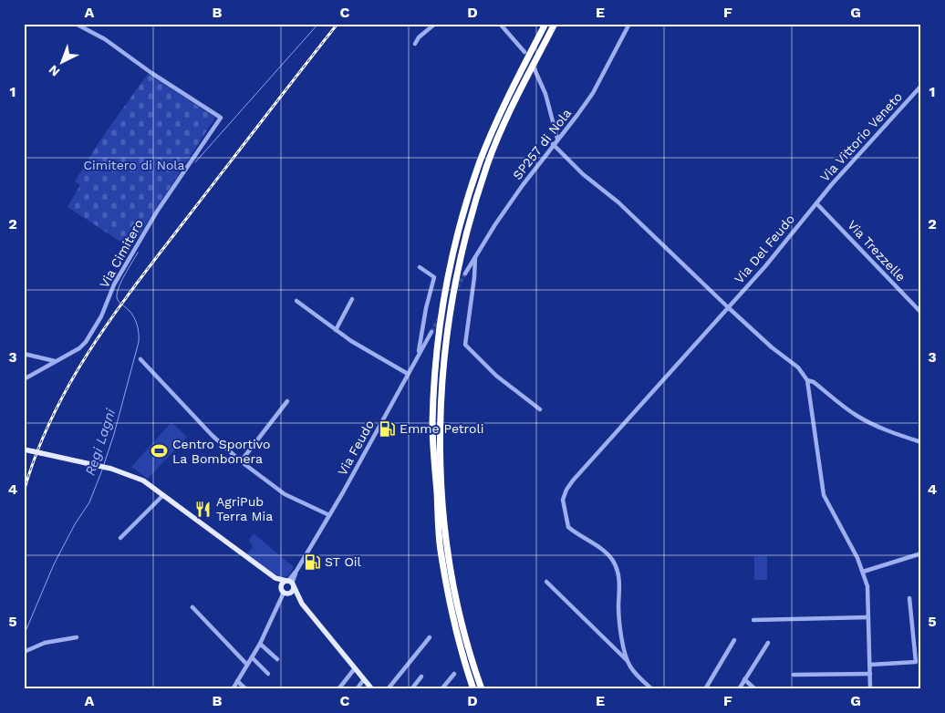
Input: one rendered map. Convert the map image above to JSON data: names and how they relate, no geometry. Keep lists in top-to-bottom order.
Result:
{
  "streets": {
    "street": [
      "Via Vittorio Veneto",
      "SP257 di Nola",
      "Via Del Feudo",
      "Via Trezzelle",
      "Via Cimitero",
      "Via Feudo"
    ]
  },
  "crossings": [
    ["Via Vittorio Veneto", "Via Del Feudo"],
    ["Via Vittorio Veneto", "Via Trezzelle"],
    ["Via Del Feudo", "Via Trezzelle"]
  ],
  "water": ["Regi Lagni"],
  "parks": ["Cimitero di Nola"],
  "places": {
    "fuel station": ["Emme Petroli", "ST Oil"],
    "sports": ["Centro Sportivo La Bombonera"],
    "restaurant": ["AgriPub Terra Mia"]
  },
  "north": "bottom left",
  "grid": {
    "columns": [
      "A",
      "B",
      "C",
      "D",
      "E",
      "F",
      "G"
    ],
    "rows": [
      "1",
      "2",
      "3",
      "4",
      "5"
    ]
  }
}
